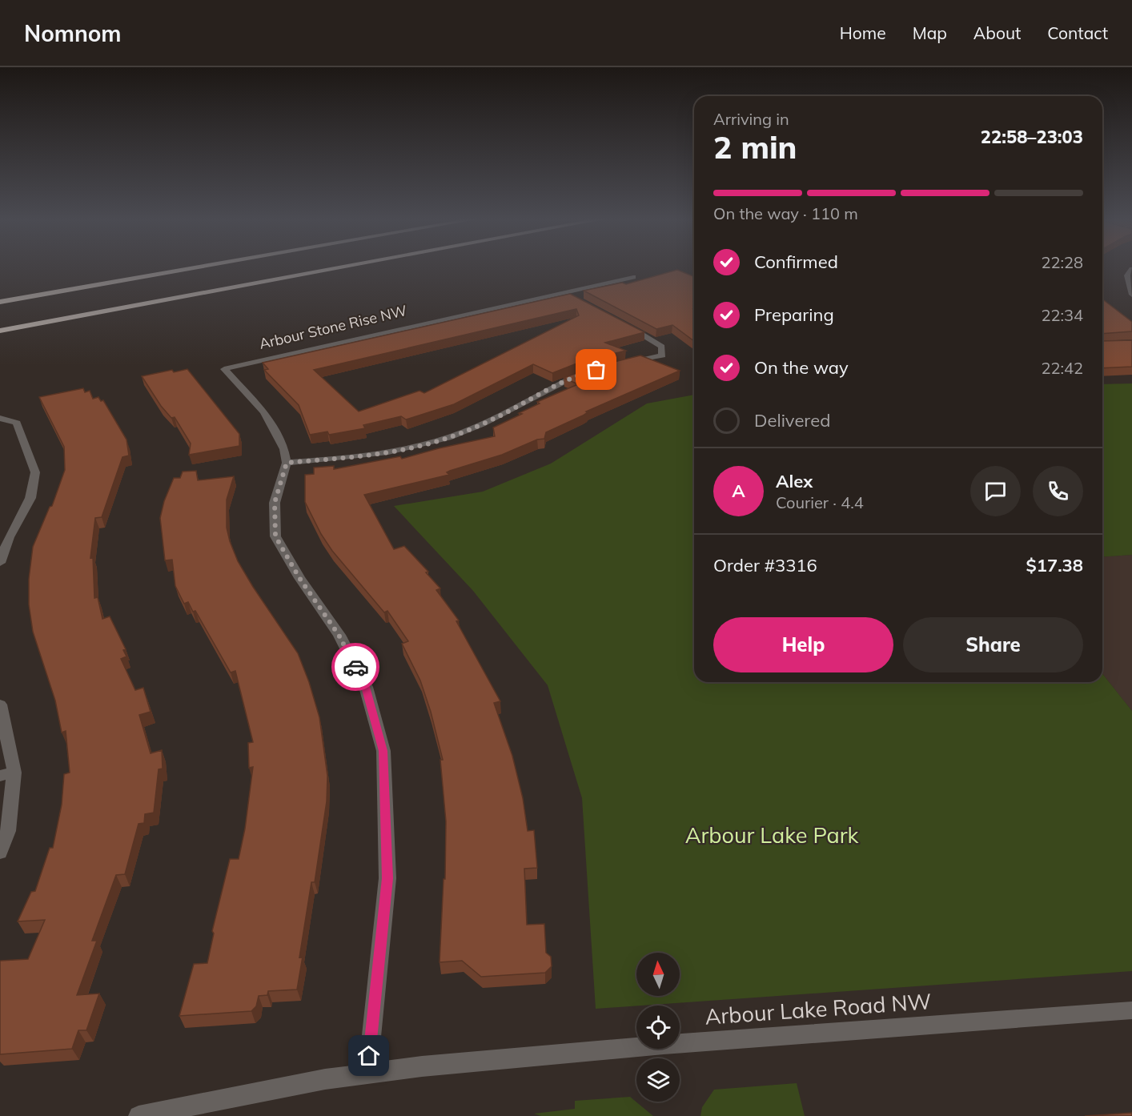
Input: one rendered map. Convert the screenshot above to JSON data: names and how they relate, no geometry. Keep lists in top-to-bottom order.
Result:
{
  "streets": {
    "street": ["Arbour Stone Rise NW", "Arbour Lake Road NW"]
  },
  "parks": ["Arbour Lake Park"],
  "north": "top",
  "page": {
    "header": "Nomnom",
    "nav": [
      "Home",
      "Map",
      "About",
      "Contact"
    ],
    "heading": ["2 min", "Arriving in", "22:58–23:03"],
    "panel": [
      "Alex",
      "Courier · 4.4",
      "Order #3316",
      "$17.38"
    ],
    "bar": "On the way · 110 m",
    "list": [
      ["Confirmed", "22:28"],
      ["Preparing", "22:34"],
      ["On the way", "22:42"],
      "Delivered"
    ],
    "round": "A",
    "buttons": ["Help", "Share"]
  }
}
